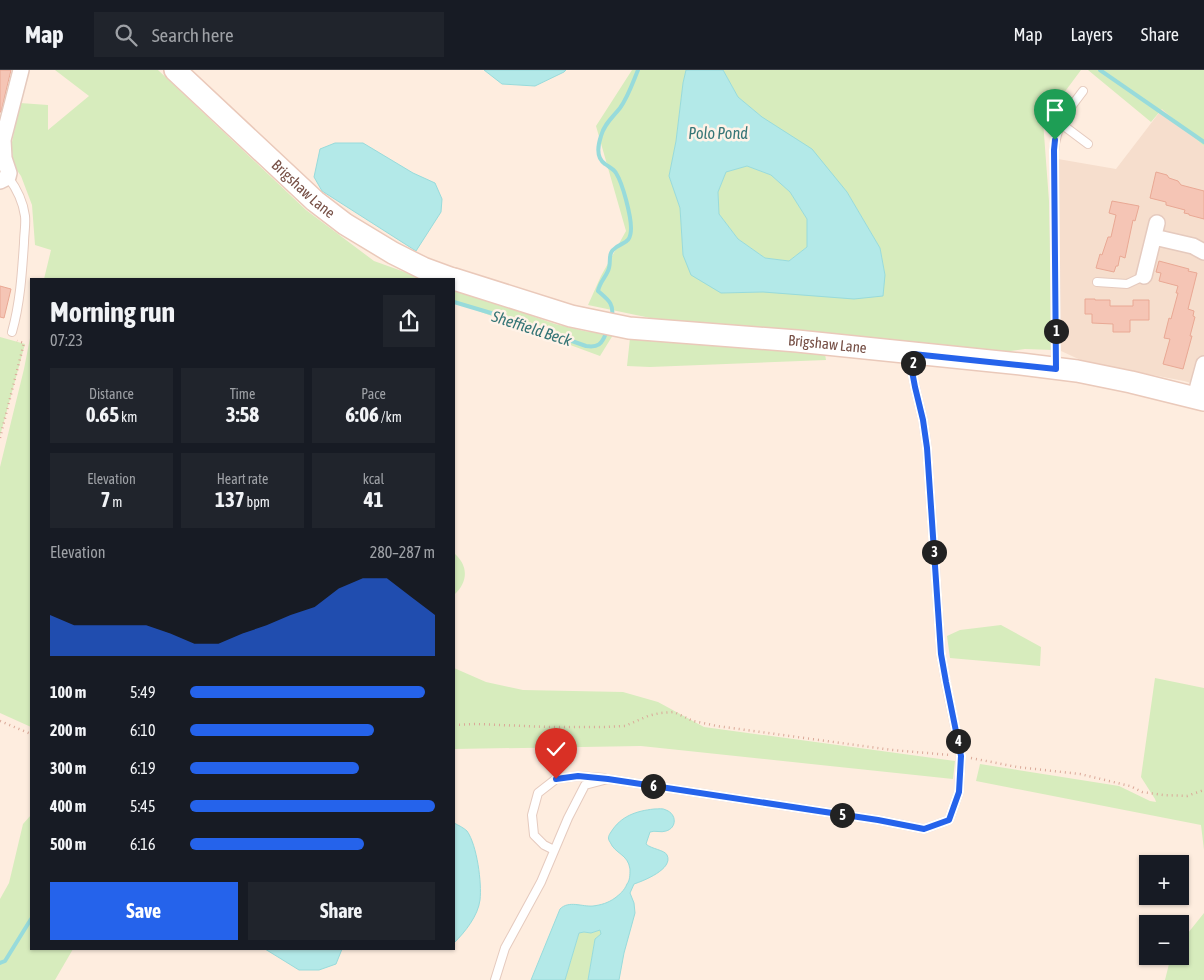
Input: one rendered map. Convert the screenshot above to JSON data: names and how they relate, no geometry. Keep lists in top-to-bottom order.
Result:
{
  "streets": {
    "street": ["Brigshaw Lane"]
  },
  "water": ["Polo Pond", "Sheffield Beck"],
  "page": {
    "header": "Map",
    "search": "Search here",
    "nav": ["Map", "Layers", "Share"],
    "heading": ["Morning run", "07:23"],
    "pins": [
      "1",
      "2",
      "3",
      "4",
      "6",
      "5"
    ],
    "stats": [
      ["Distance", "0.65 km"],
      ["Time", "3:58"],
      ["Pace", "6:06 /km"],
      ["Elevation", "7 m"],
      ["Heart rate", "137 bpm"],
      ["kcal", "41"]
    ],
    "chart": ["Elevation", "280–287 m"],
    "list": [
      {
        "name": "100 m",
        "note": "5:49"
      },
      {
        "name": "200 m",
        "note": "6:10"
      },
      {
        "name": "300 m",
        "note": "6:19"
      },
      {
        "name": "400 m",
        "note": "5:45"
      },
      {
        "name": "500 m",
        "note": "6:16"
      }
    ],
    "map_buttons": ["+", "−"],
    "buttons": ["Save", "Share"]
  }
}
